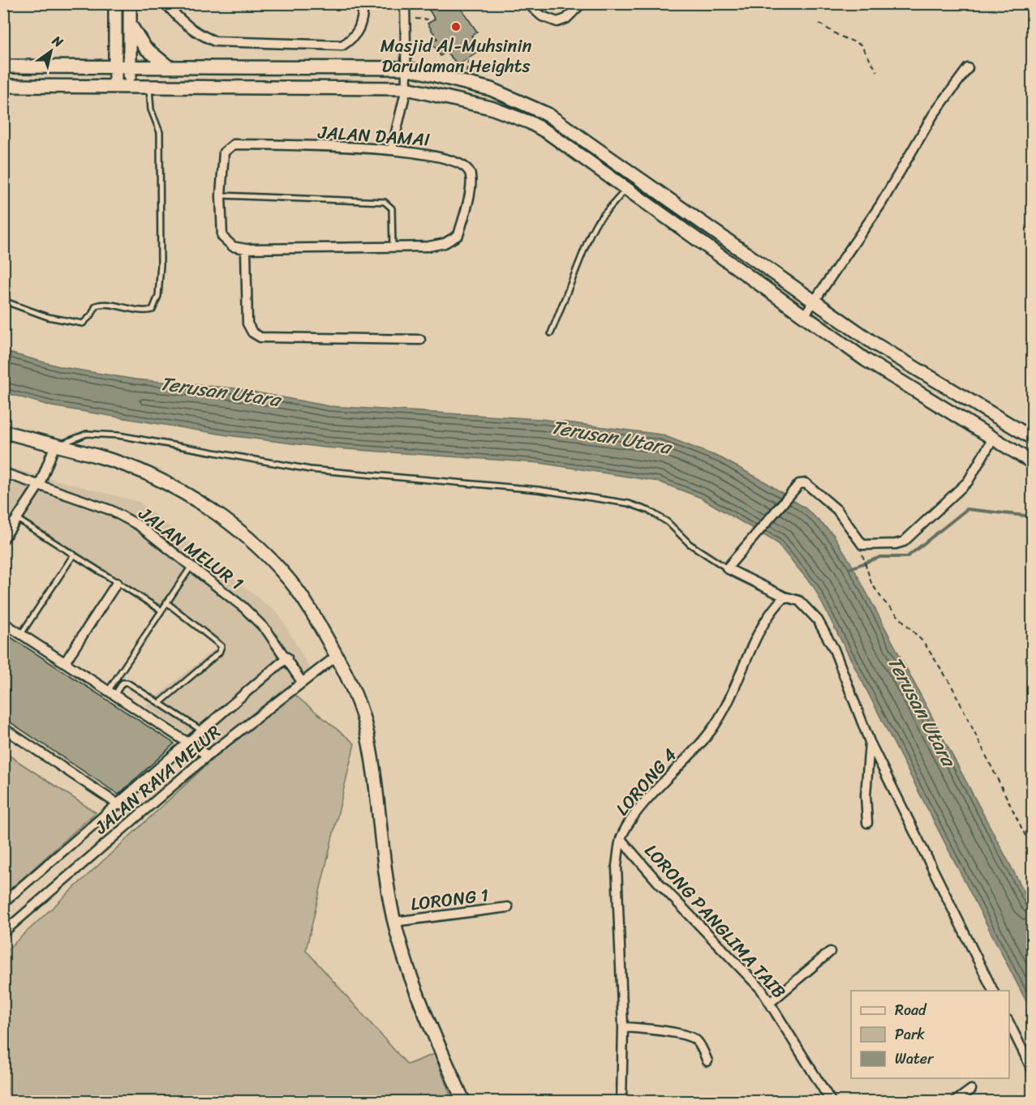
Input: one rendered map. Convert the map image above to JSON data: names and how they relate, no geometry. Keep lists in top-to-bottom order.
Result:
{
  "streets": {
    "street": [
      "JALAN DAMAI",
      "JALAN MELUR 1",
      "JALAN RAYA MELUR",
      "LORONG 4",
      "LORONG 1",
      "LORONG PANGLIMA TAIB"
    ]
  },
  "crossings": [
    ["JALAN MELUR 1", "JALAN RAYA MELUR"],
    ["LORONG 4", "LORONG PANGLIMA TAIB"]
  ],
  "water": ["Terusan Utara"],
  "places": ["Masjid Al-Muhsinin Darulaman Heights"],
  "legend": ["Road", "Park", "Water"],
  "north": "top right"
}
